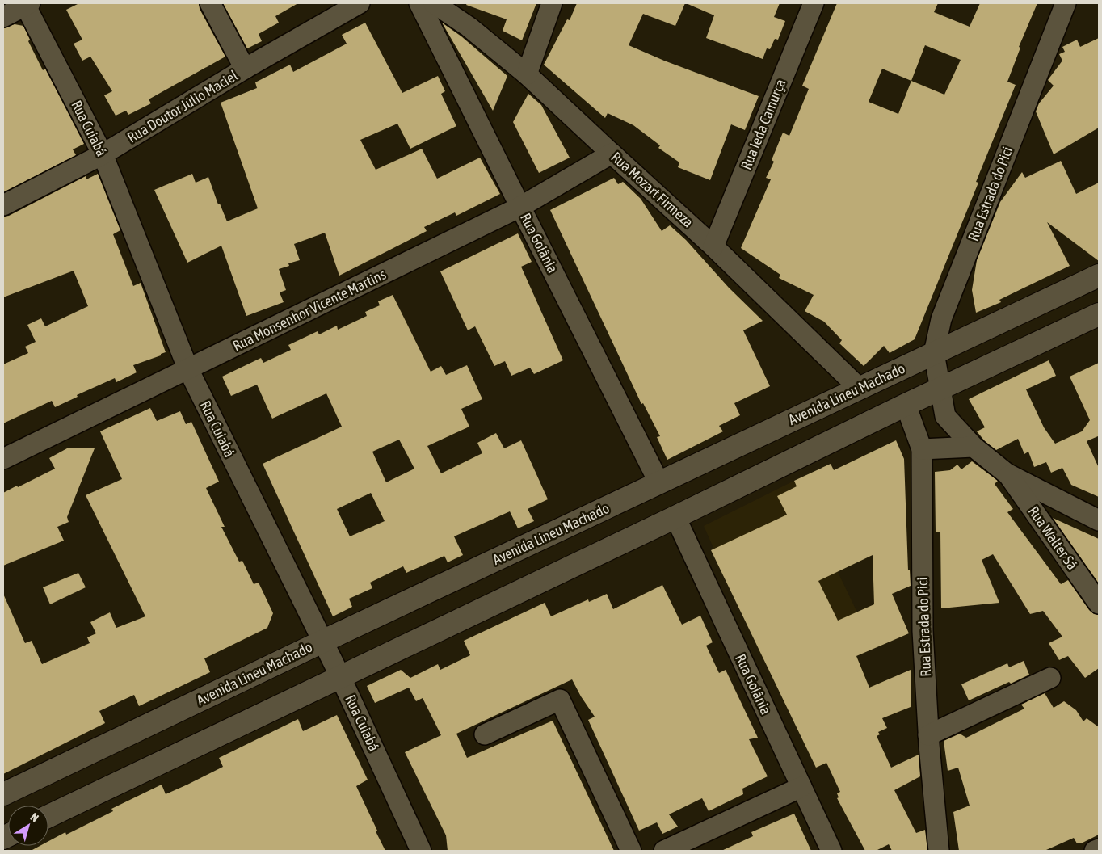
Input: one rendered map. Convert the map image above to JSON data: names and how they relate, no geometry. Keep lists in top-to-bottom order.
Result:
{
  "streets": {
    "street": [
      "Rua Doutor Júlio Maciel",
      "Rua Ieda Camurça",
      "Rua Cuiabá",
      "Rua Mozart Firmeza",
      "Rua Estrada do Pici",
      "Rua Goiânia",
      "Rua Monsenhor Vicente Martins",
      "Avenida Lineu Machado",
      "Rua Walter Sá"
    ]
  },
  "crossings": [
    ["Rua Doutor Júlio Maciel", "Rua Cuiabá"],
    ["Rua Ieda Camurça", "Rua Mozart Firmeza"],
    ["Rua Cuiabá", "Rua Monsenhor Vicente Martins"],
    ["Rua Cuiabá", "Avenida Lineu Machado"],
    ["Rua Mozart Firmeza", "Rua Monsenhor Vicente Martins"],
    ["Rua Mozart Firmeza", "Avenida Lineu Machado"],
    ["Rua Estrada do Pici", "Avenida Lineu Machado"],
    ["Rua Goiânia", "Rua Monsenhor Vicente Martins"],
    ["Rua Goiânia", "Avenida Lineu Machado"]
  ],
  "north": "top right"
}
